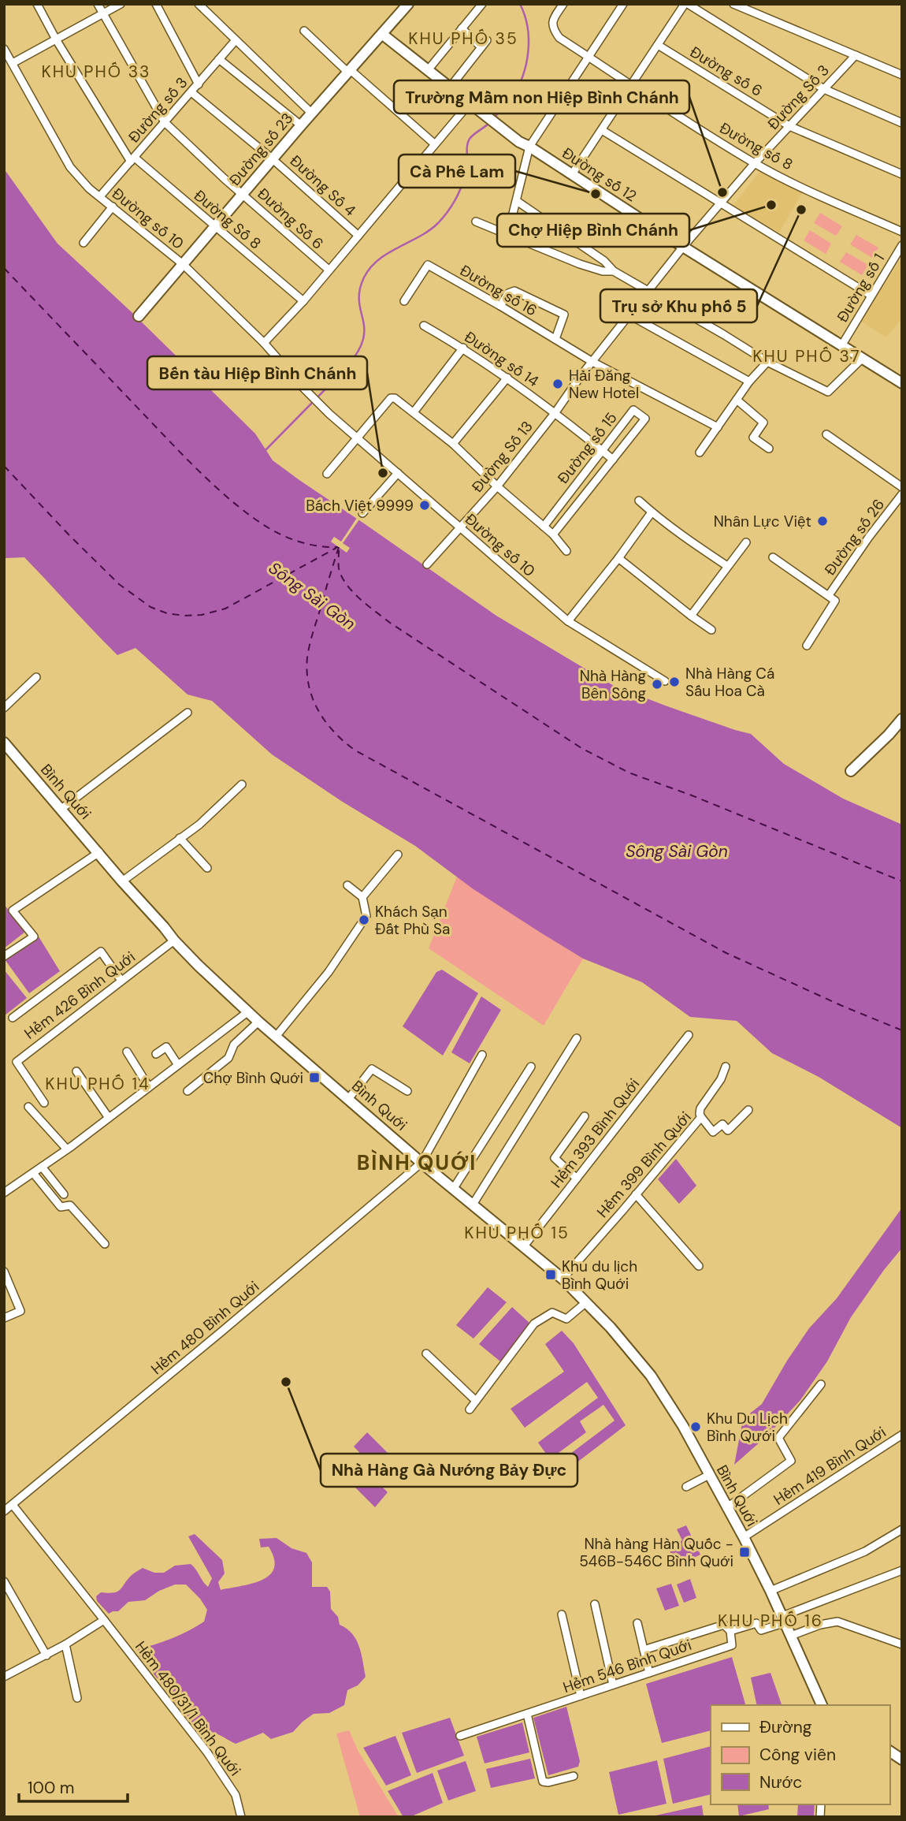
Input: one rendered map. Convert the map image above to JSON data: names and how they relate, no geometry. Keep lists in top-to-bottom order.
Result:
{
  "streets": {
    "main road": ["Đường số 23", "Đường số 12", "Bình Quới"],
    "street": [
      "Đường số 6",
      "Đường Số 3",
      "Đường số 3",
      "Đường số 8",
      "Đường Số 4",
      "Đường số 10",
      "Đường Số 6",
      "Đường Số 8",
      "Đường số 1",
      "Đường số 16",
      "Đường số 14",
      "Đường số 15",
      "Đường Số 13",
      "Đường số 26",
      "Hẻm 426 Bình Quới",
      "Hẻm 393 Bình Quới",
      "Hẻm 399 Bình Quới",
      "Hẻm 480 Bình Quới",
      "Hẻm 419 Bình Quới",
      "Hẻm 546 Bình Quới",
      "Hẻm 480/31/1 Bình Quới"
    ]
  },
  "crossings": [
    ["Đường số 6", "Đường Số 3"],
    ["Đường Số 3", "Đường số 8"],
    ["Đường Số 3", "Đường số 12"],
    ["Đường Số 3", "Đường số 16"],
    ["Đường Số 3", "Đường Số 13"],
    ["Đường số 3", "Đường Số 4"],
    ["Đường số 3", "Đường số 10"],
    ["Đường số 3", "Đường Số 6"],
    ["Đường số 3", "Đường Số 8"],
    ["Đường số 23", "Đường Số 4"],
    ["Đường số 23", "Đường số 10"],
    ["Đường số 23", "Đường Số 6"],
    ["Đường số 23", "Đường Số 8"],
    ["Đường số 12", "Đường số 1"],
    ["Đường số 10", "Đường Số 13"],
    ["Đường số 16", "Đường Số 13"],
    ["Đường số 14", "Đường số 15"],
    ["Đường số 14", "Đường Số 13"],
    ["Bình Quới", "Hẻm 426 Bình Quới"],
    ["Bình Quới", "Hẻm 393 Bình Quới"],
    ["Bình Quới", "Hẻm 399 Bình Quới"],
    ["Bình Quới", "Hẻm 480 Bình Quới"],
    ["Bình Quới", "Hẻm 419 Bình Quới"],
    ["Hẻm 480 Bình Quới", "Hẻm 480/31/1 Bình Quới"]
  ],
  "districts": [
    "KHU PHỐ 35",
    "KHU PHỐ 33",
    "KHU PHỐ 37",
    "KHU PHỐ 14",
    "BÌNH QUỚI",
    "KHU PHỐ 15",
    "KHU PHỐ 16"
  ],
  "water": ["Sông Sài Gòn"],
  "places": {
    "other": [
      "Trường Mầm non Hiệp Bình Chánh",
      "Cà Phê Lam",
      "Chợ Hiệp Bình Chánh",
      "Trụ sở Khu phố 5",
      "Hải Đăng New Hotel",
      "Bến tàu Hiệp Bình Chánh",
      "Bách Việt 9999",
      "Nhân Lực Việt",
      "Nhà Hàng Cá Sấu Hoa Cà",
      "Nhà Hàng Bên Sông",
      "Khách Sạn Đất Phù Sa",
      "Nhà Hàng Gà Nướng Bảy Đực",
      "Khu Du Lịch Bình Qưới"
    ],
    "transit": ["Chợ Bình Quới", "Khu du lịch Bình Quới", "Nhà hàng Hàn Quốc - 546B-546C Bình Quới"]
  },
  "legend": ["Đường", "Công viên", "Nước"],
  "scale_bar": "100 m"
}
